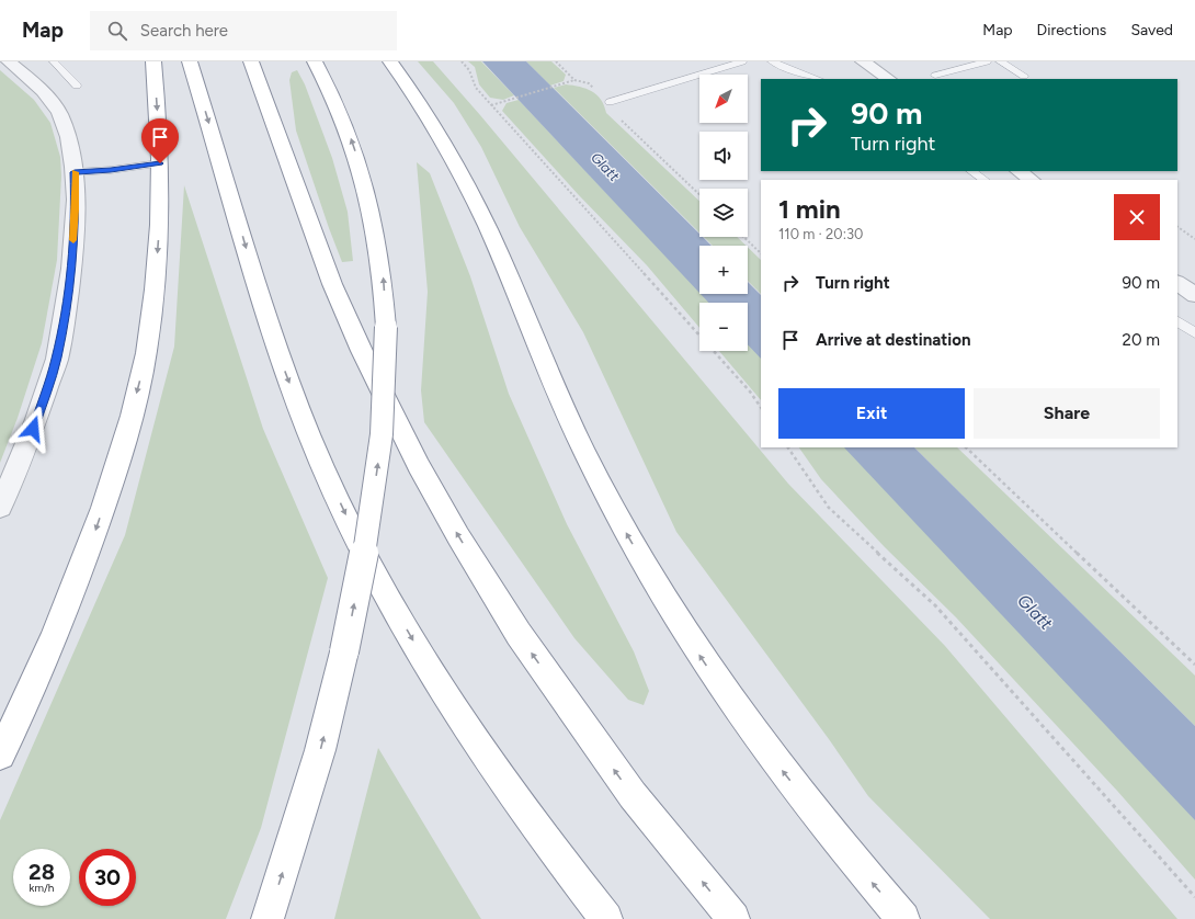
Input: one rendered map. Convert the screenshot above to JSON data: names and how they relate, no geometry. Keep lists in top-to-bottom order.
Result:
{
  "water": ["Glatt"],
  "north": "bottom left",
  "page": {
    "header": "Map",
    "search": "Search here",
    "nav": ["Map", "Directions", "Saved"],
    "map_buttons": ["+", "−"],
    "turn": ["90 m", "Turn right"],
    "heading": ["1 min", "110 m · 20:30"],
    "list": [
      {
        "name": "Turn right",
        "value": "90 m"
      },
      {
        "name": "Arrive at destination",
        "value": "20 m"
      }
    ],
    "buttons": ["Exit", "Share"],
    "speed": "28 km/h",
    "limit": "30"
  }
}
